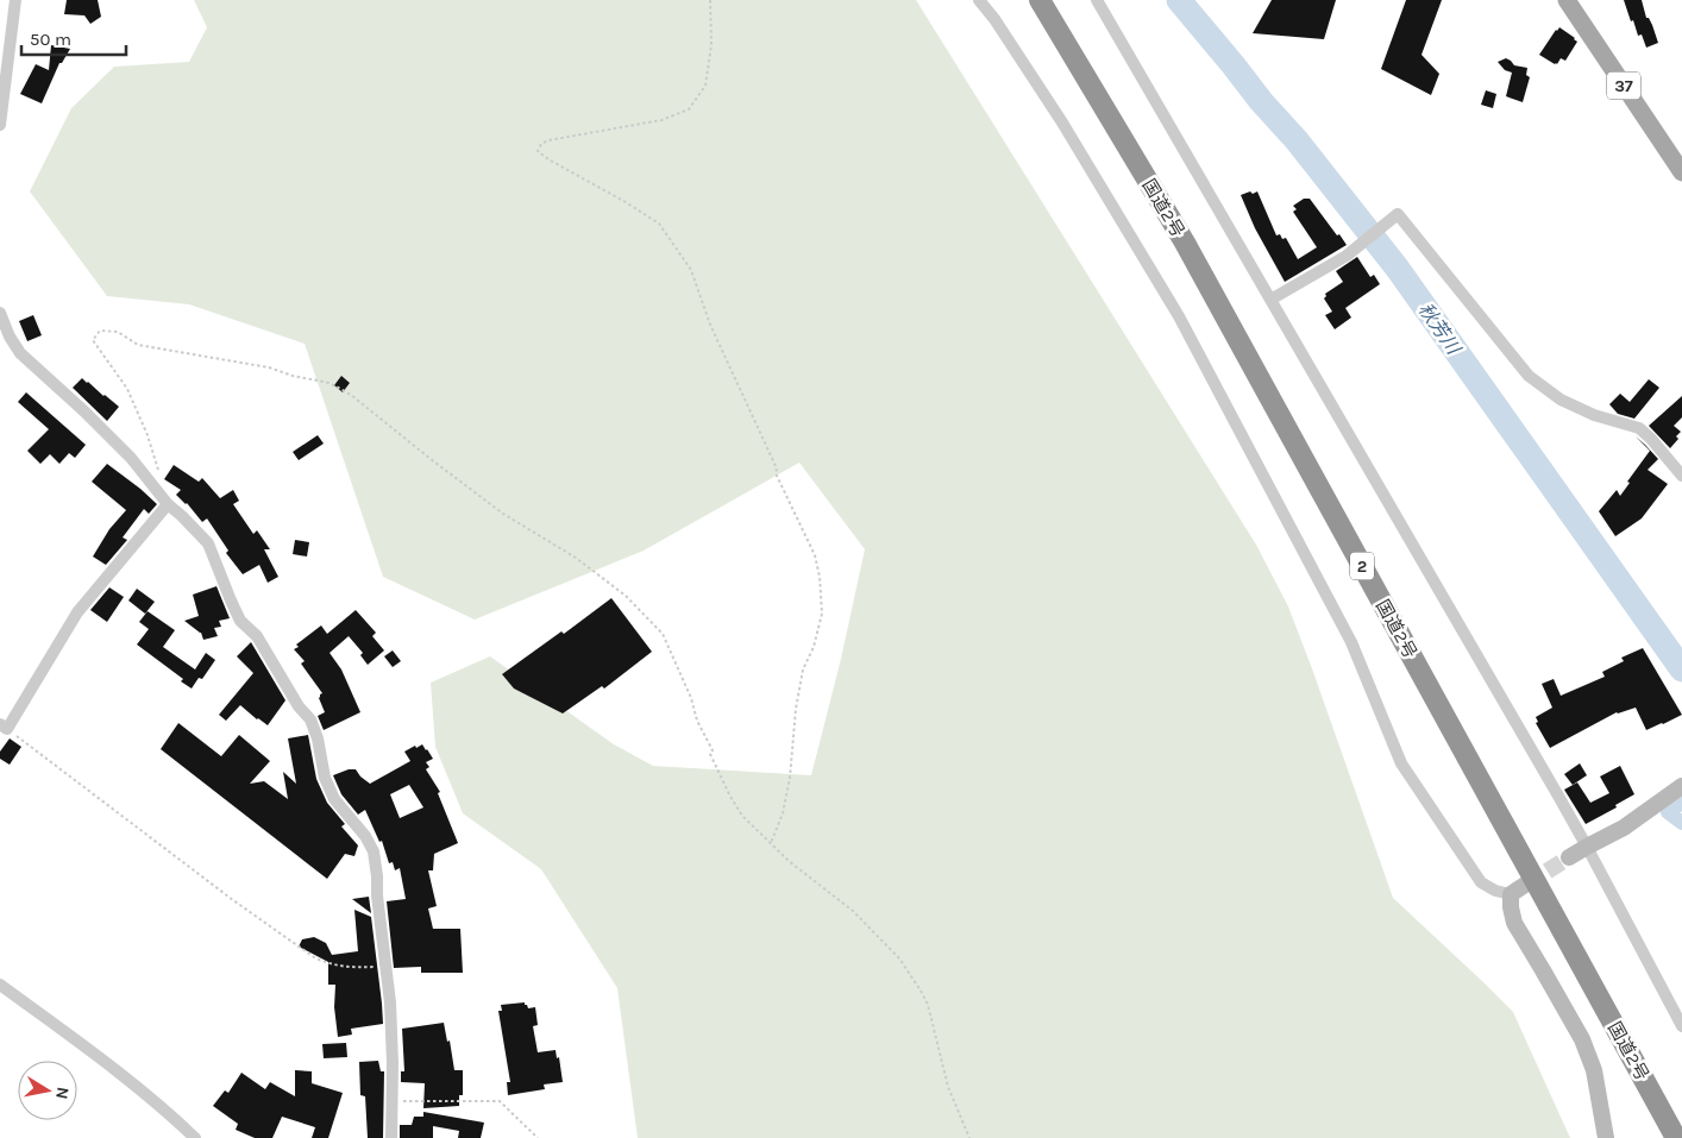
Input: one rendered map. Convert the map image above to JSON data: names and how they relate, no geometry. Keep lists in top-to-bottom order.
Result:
{
  "streets": {
    "highway": ["国道2号", "2"],
    "main road": ["37"]
  },
  "water": ["秋芳川"],
  "scale_bar": "50 m",
  "north": "right"
}
